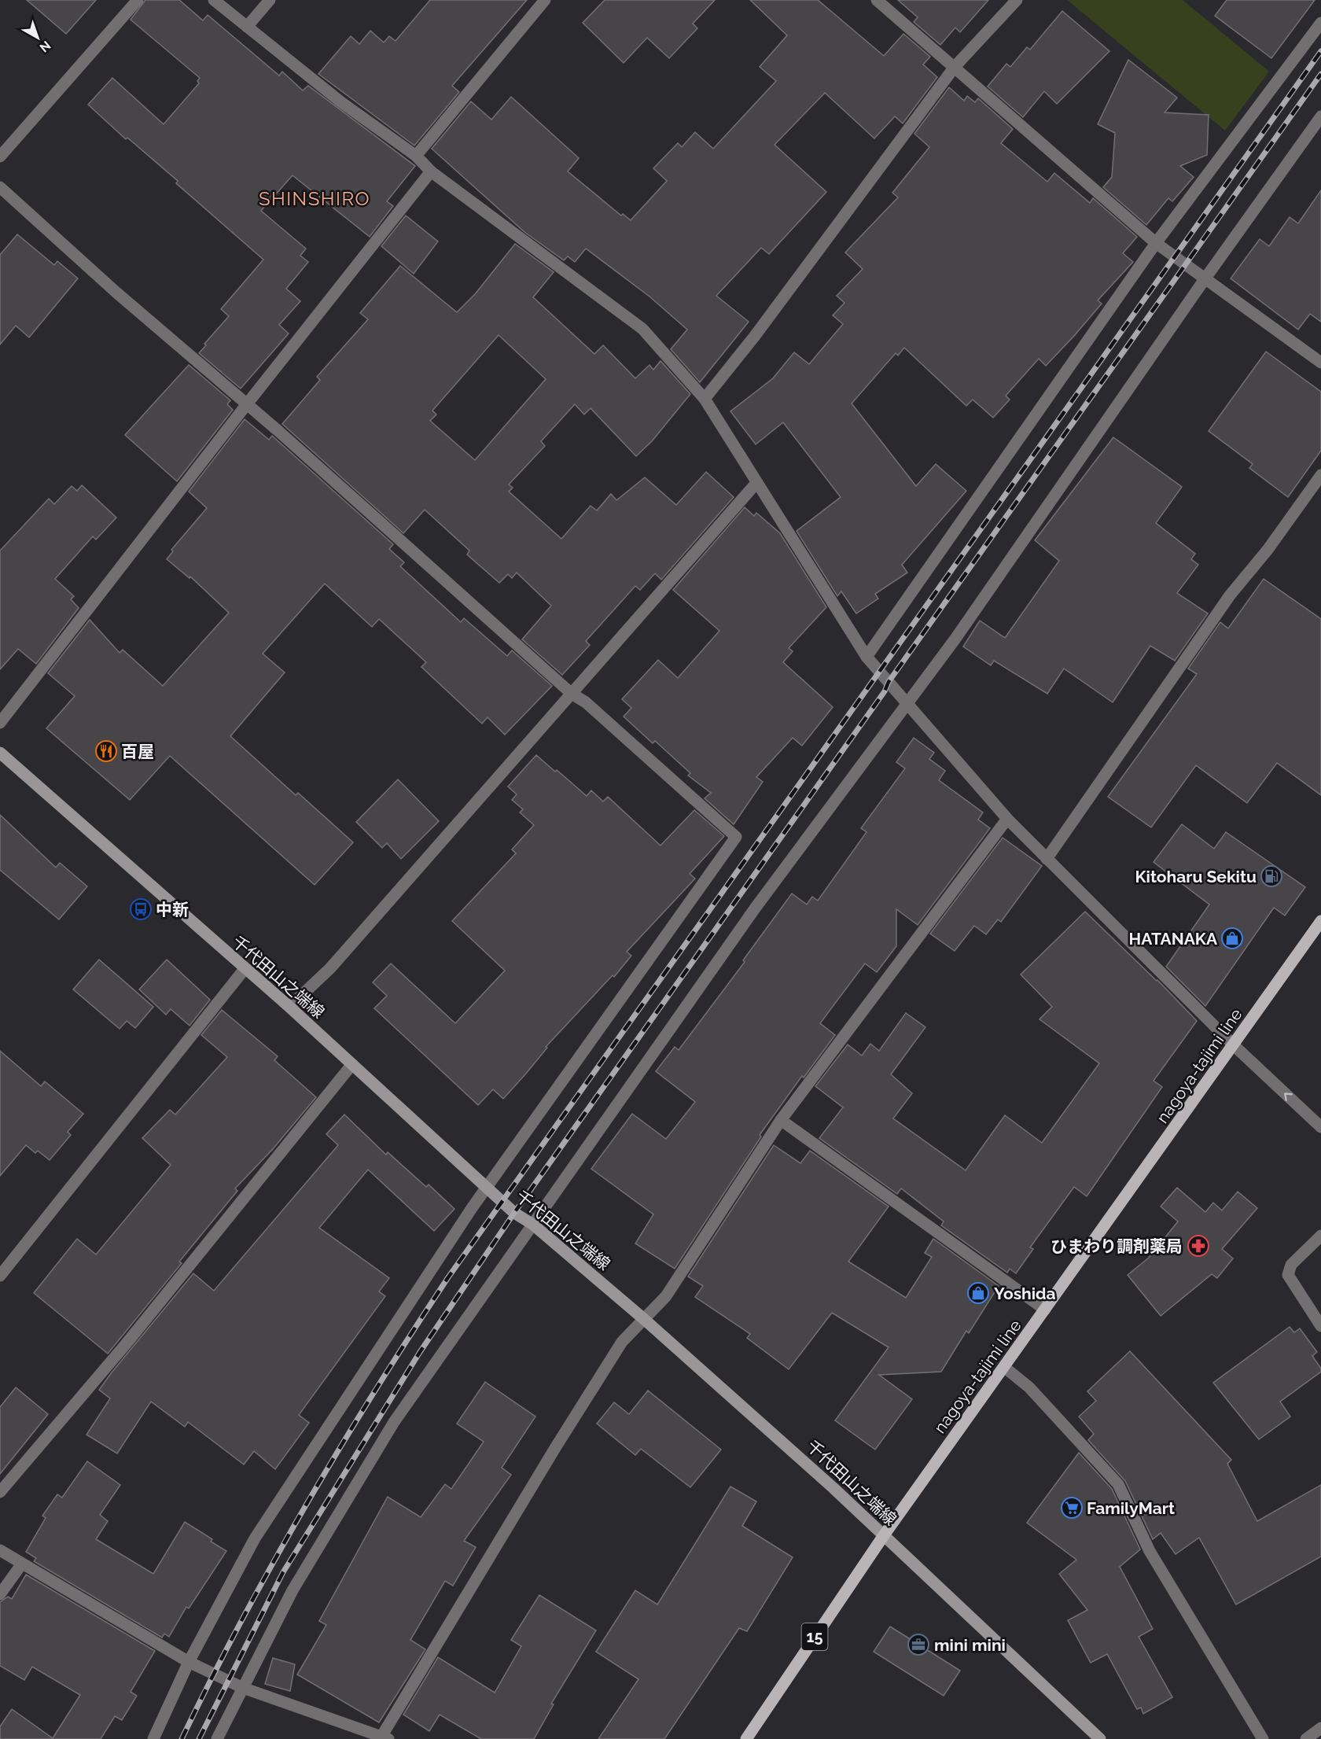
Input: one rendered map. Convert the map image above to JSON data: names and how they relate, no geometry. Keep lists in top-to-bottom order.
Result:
{
  "streets": {
    "main road": ["nagoya-tajimi line", "15"],
    "street": ["千代田山之端線"]
  },
  "crossings": [
    ["千代田山之端線", "nagoya-tajimi line"]
  ],
  "districts": ["SHINSHIRO"],
  "places": {
    "restaurant": ["百屋"],
    "fuel station": ["Kitoharu Sekitu"],
    "bus stop": ["中新"],
    "shop": ["HATANAKA", "Yoshida"],
    "pharmacy": ["ひまわり調剤薬局"],
    "supermarket": ["FamilyMart"],
    "office": ["mini mini"]
  },
  "north": "bottom right"
}
